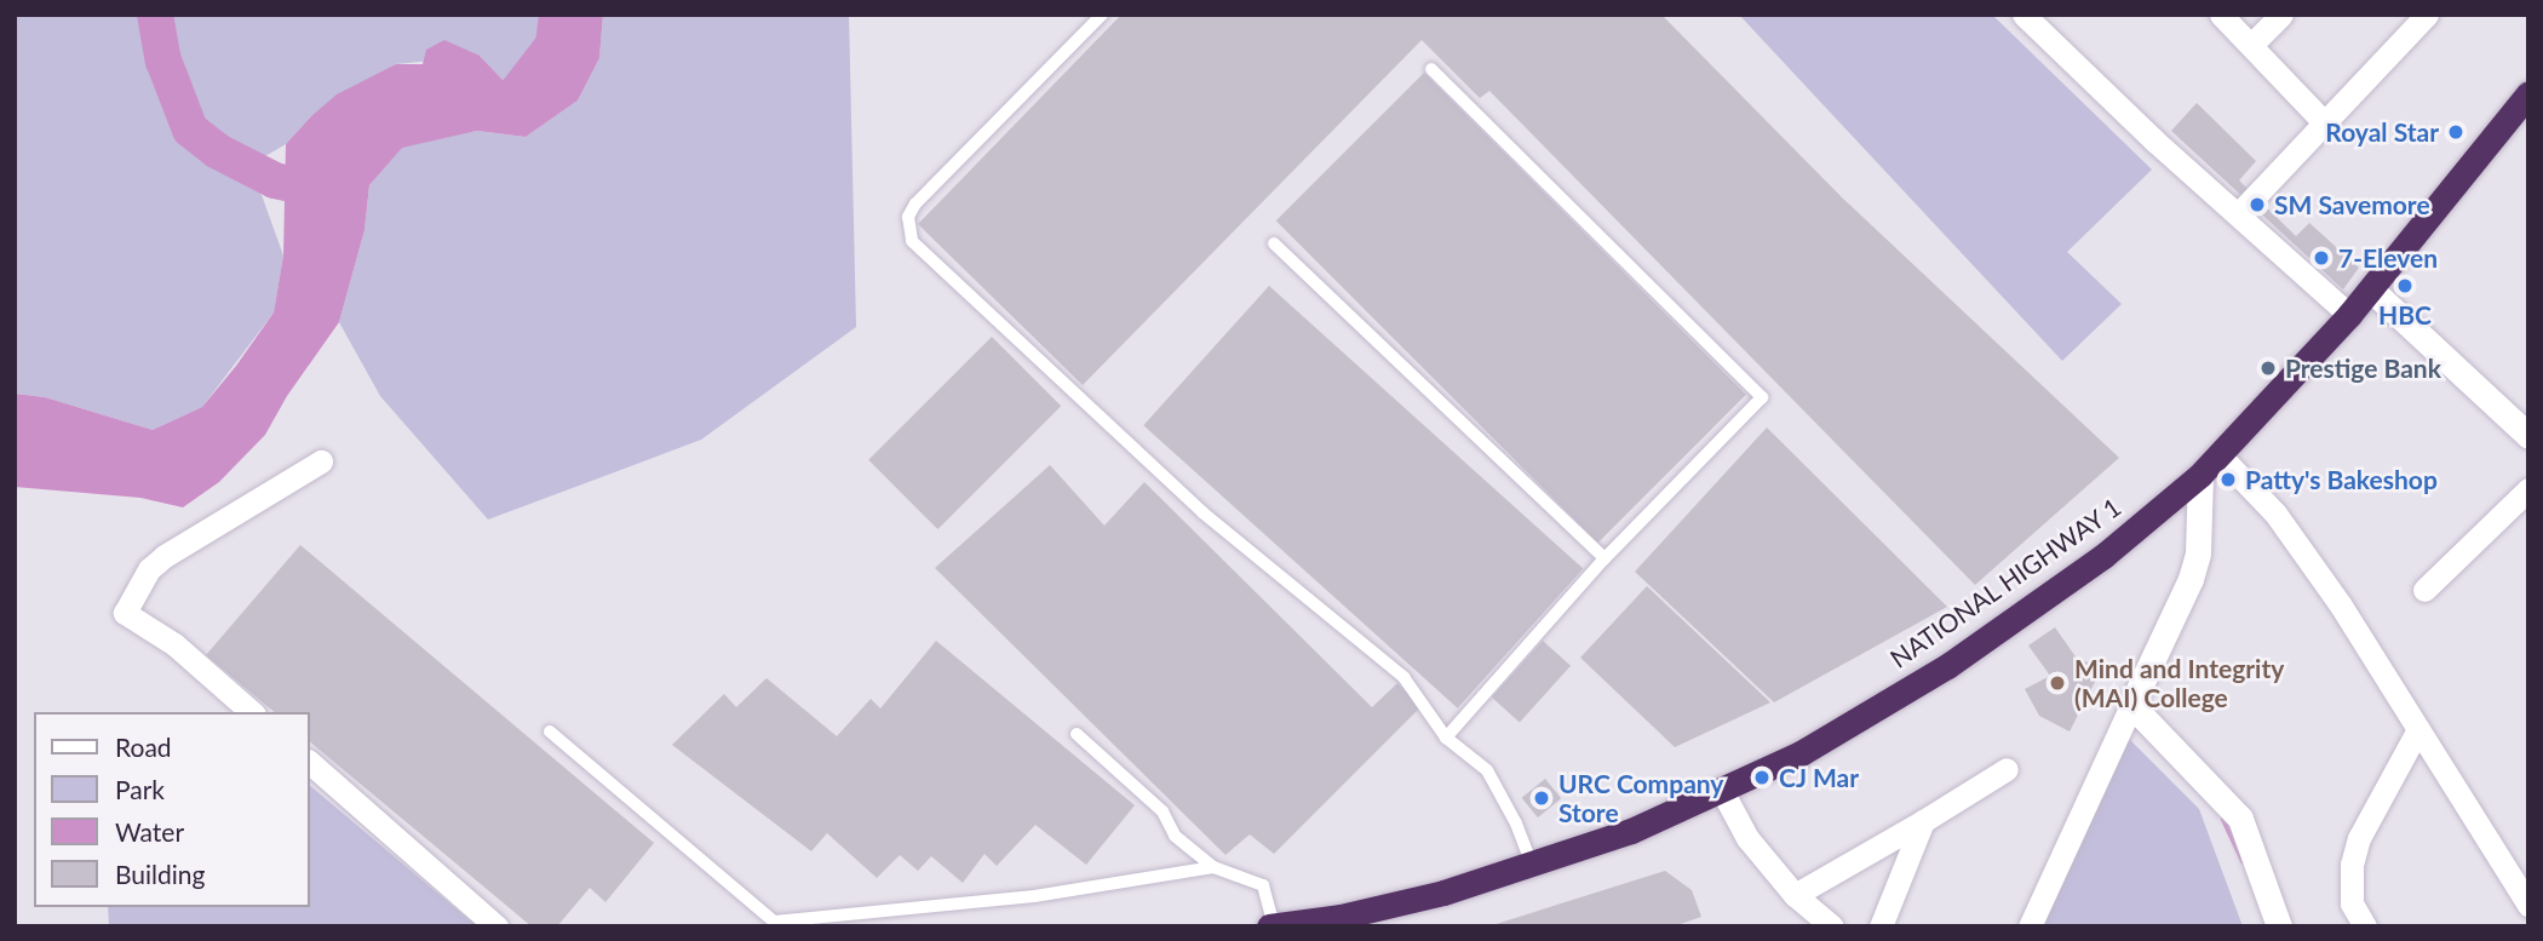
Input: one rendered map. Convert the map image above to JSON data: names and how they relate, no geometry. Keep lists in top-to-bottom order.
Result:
{
  "streets": {
    "highway": ["NATIONAL HIGHWAY 1"]
  },
  "places": [
    "Royal Star",
    "SM Savemore",
    "7-Eleven",
    "HBC",
    "Prestige Bank",
    "Patty's Bakeshop",
    "Mind and Integrity (MAI) College",
    "CJ Mar",
    "URC Company Store"
  ],
  "legend": [
    "Road",
    "Park",
    "Water",
    "Building"
  ]
}
